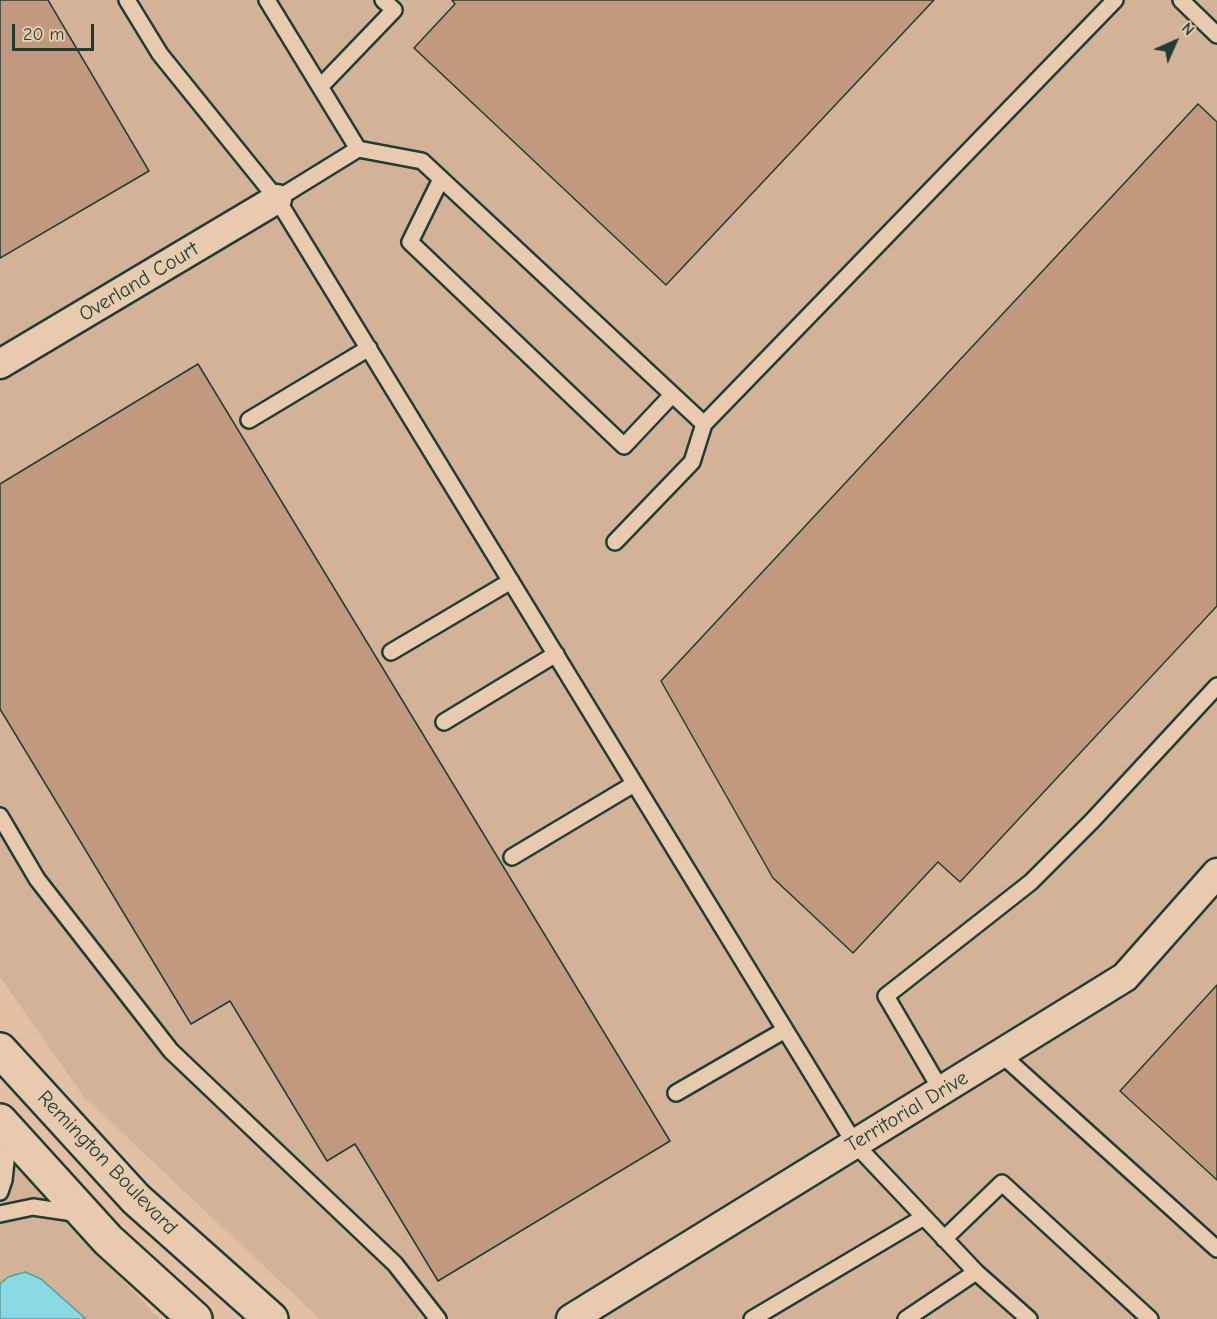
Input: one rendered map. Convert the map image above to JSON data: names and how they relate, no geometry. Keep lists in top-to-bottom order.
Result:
{
  "streets": {
    "street": ["Overland Court", "Territorial Drive", "Remington Boulevard"]
  },
  "scale_bar": "20 m",
  "north": "top right"
}
